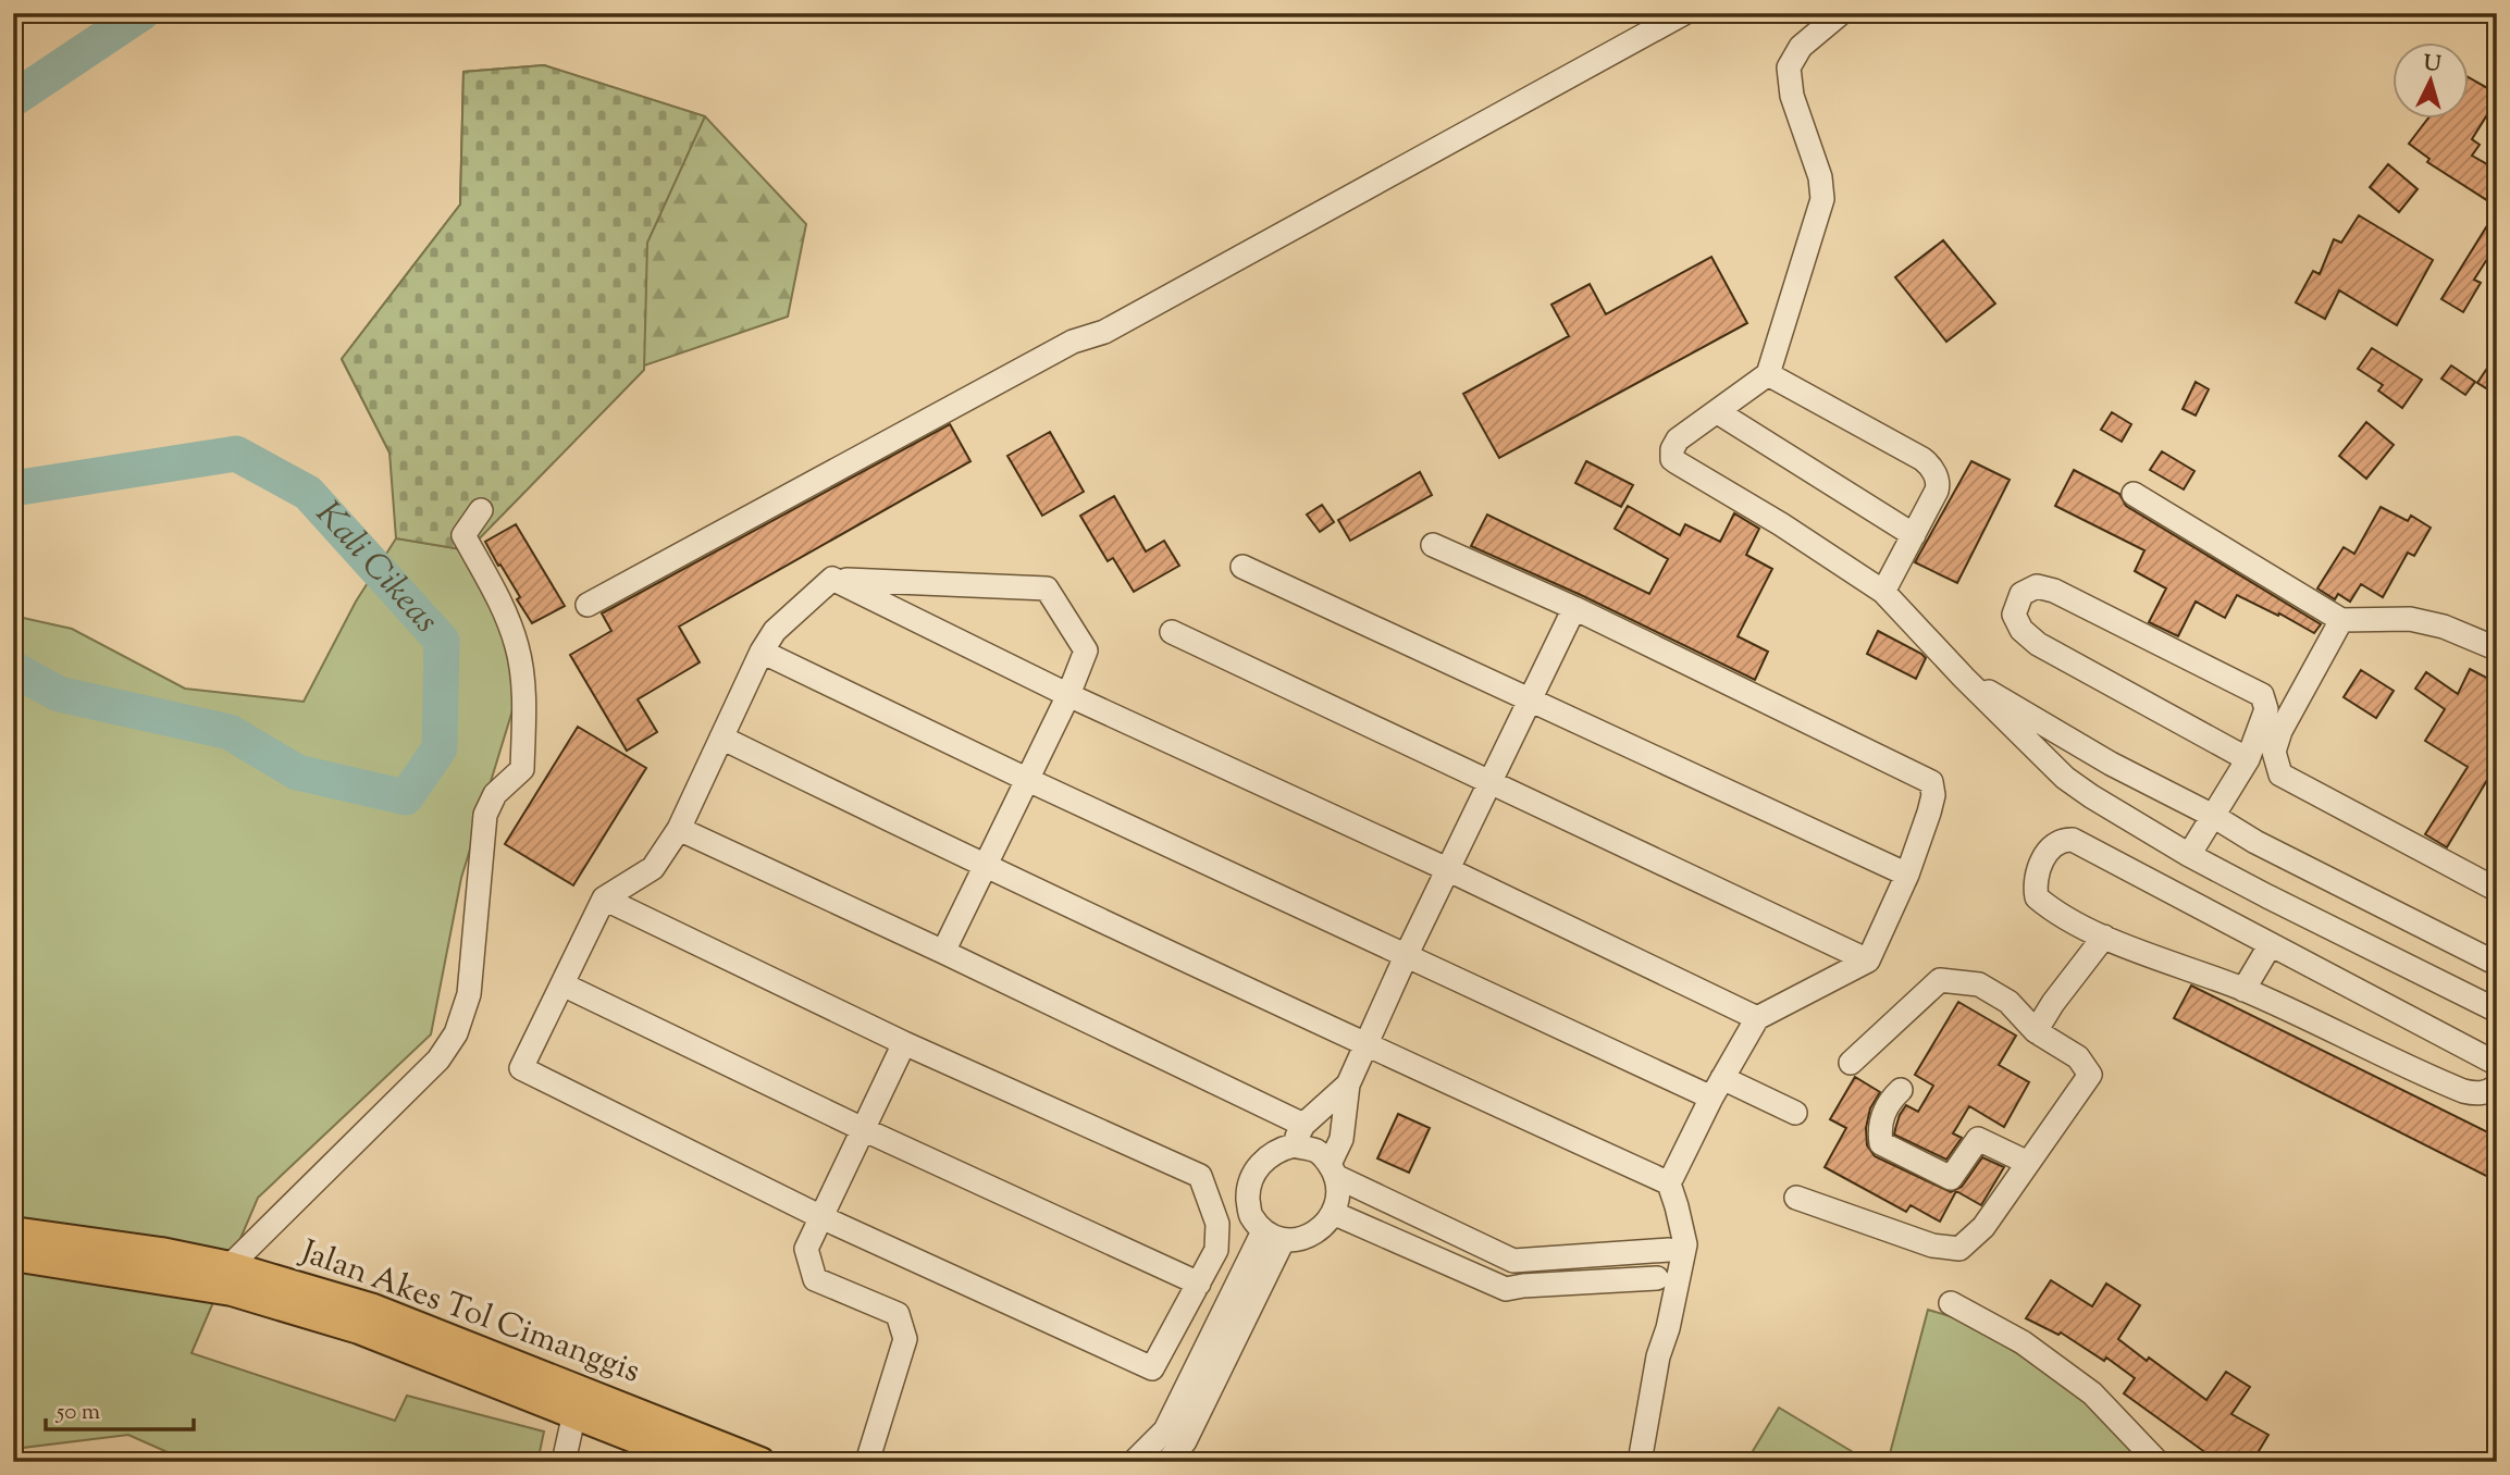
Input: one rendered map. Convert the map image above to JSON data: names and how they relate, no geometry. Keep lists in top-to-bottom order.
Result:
{
  "streets": {
    "main road": ["Jalan Akes Tol Cimanggis"]
  },
  "water": ["Kali Cikeas"],
  "scale_bar": "50 m",
  "north": "top"
}
